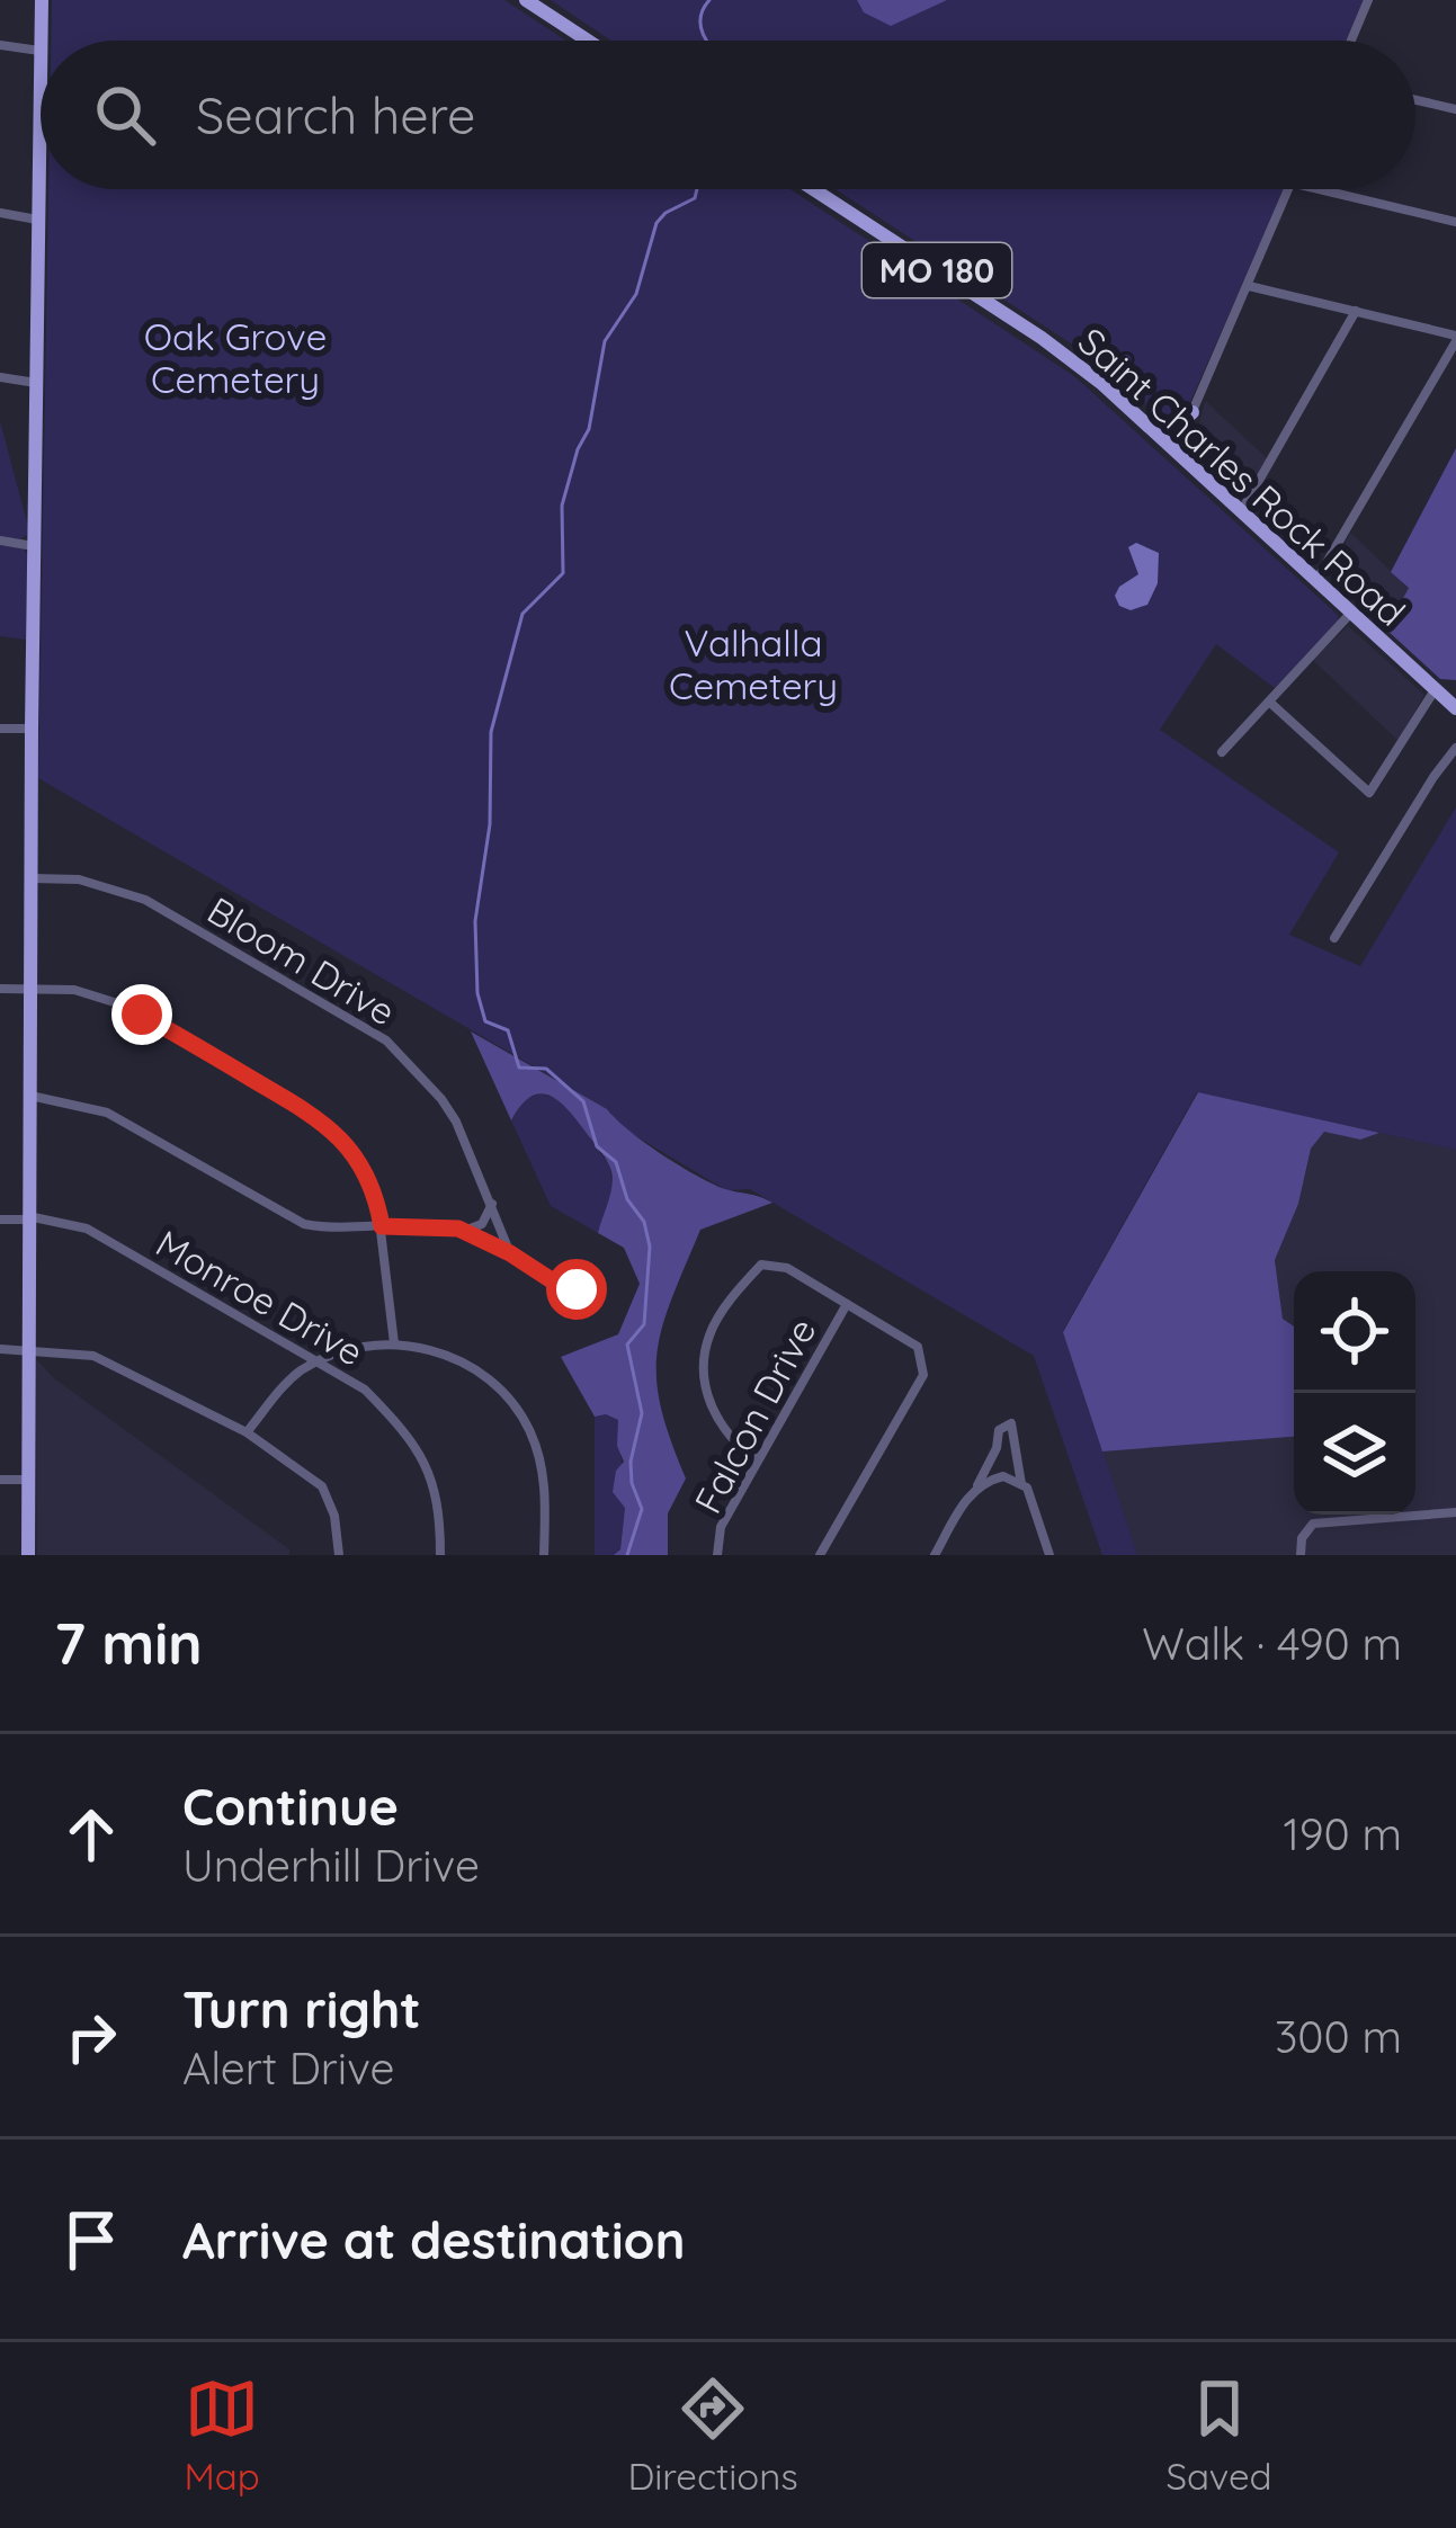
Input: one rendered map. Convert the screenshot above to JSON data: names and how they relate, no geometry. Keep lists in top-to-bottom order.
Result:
{
  "streets": {
    "main road": ["MO 180", "Saint Charles Rock Road"],
    "street": ["Bloom Drive", "Monroe Drive", "Falcon Drive"]
  },
  "parks": ["Oak Grove Cemetery", "Valhalla Cemetery"],
  "page": {
    "search": "Search here",
    "heading": ["7 min", "Walk · 490 m"],
    "list": [
      ["Continue", "Underhill Drive", "190 m"],
      ["Turn right", "Alert Drive", "300 m"],
      "Arrive at destination"
    ],
    "nav": ["Map", "Directions", "Saved"]
  }
}
